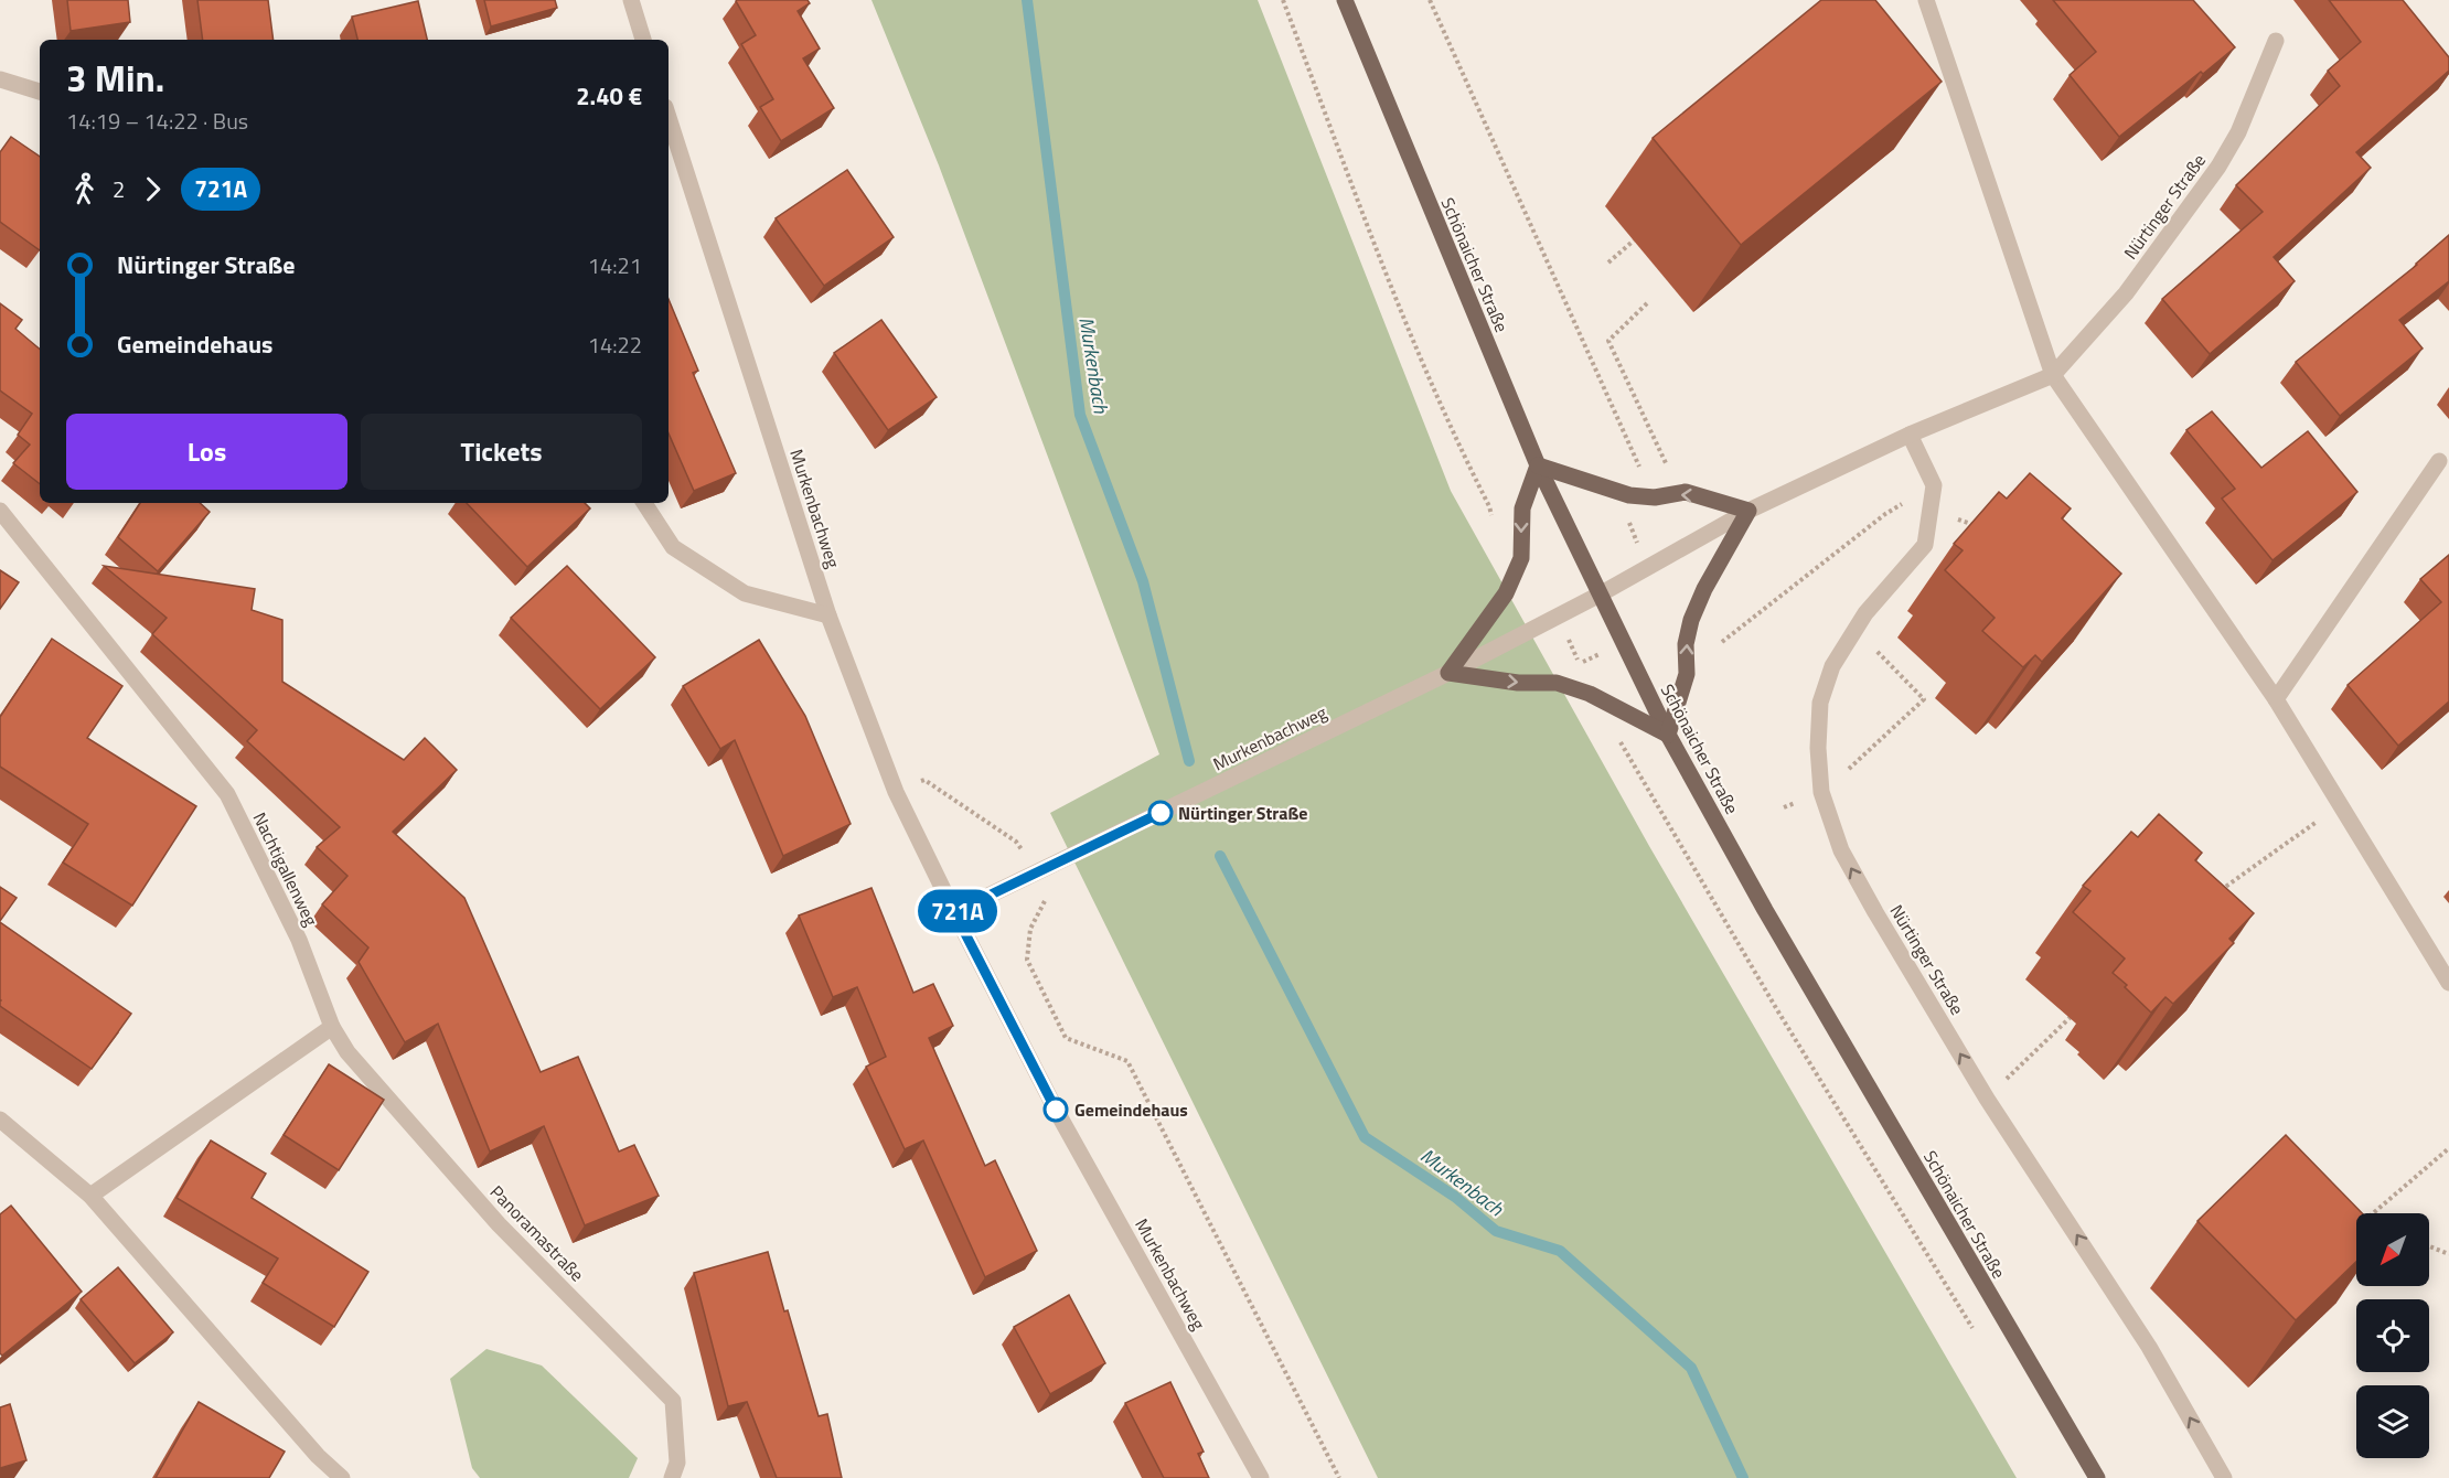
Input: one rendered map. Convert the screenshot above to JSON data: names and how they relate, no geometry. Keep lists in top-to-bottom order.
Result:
{
  "streets": {
    "main road": ["Schönaicher Straße"],
    "street": [
      "Nürtinger Straße",
      "Murkenbachweg",
      "Nachtigallenweg",
      "Panoramastraße"
    ]
  },
  "crossings": [
    ["Nürtinger Straße", "Schönaicher Straße"],
    ["Nürtinger Straße", "Murkenbachweg"],
    ["Schönaicher Straße", "Murkenbachweg"],
    ["Nachtigallenweg", "Panoramastraße"]
  ],
  "one_way": ["Nürtinger Straße"],
  "water": ["Murkenbach"],
  "places": ["Nürtinger Straße", "Gemeindehaus"],
  "lines": ["bus line 721A"],
  "north": "bottom left",
  "page": {
    "on_map": "721A",
    "heading": ["3 Min.", "14:19 – 14:22 · Bus", "2.40 €"],
    "legs": ["2", "721A"],
    "list": [
      {
        "name": "Nürtinger Straße",
        "value": "14:21"
      },
      {
        "name": "Gemeindehaus",
        "value": "14:22"
      }
    ],
    "buttons": ["Los", "Tickets"]
  }
}
